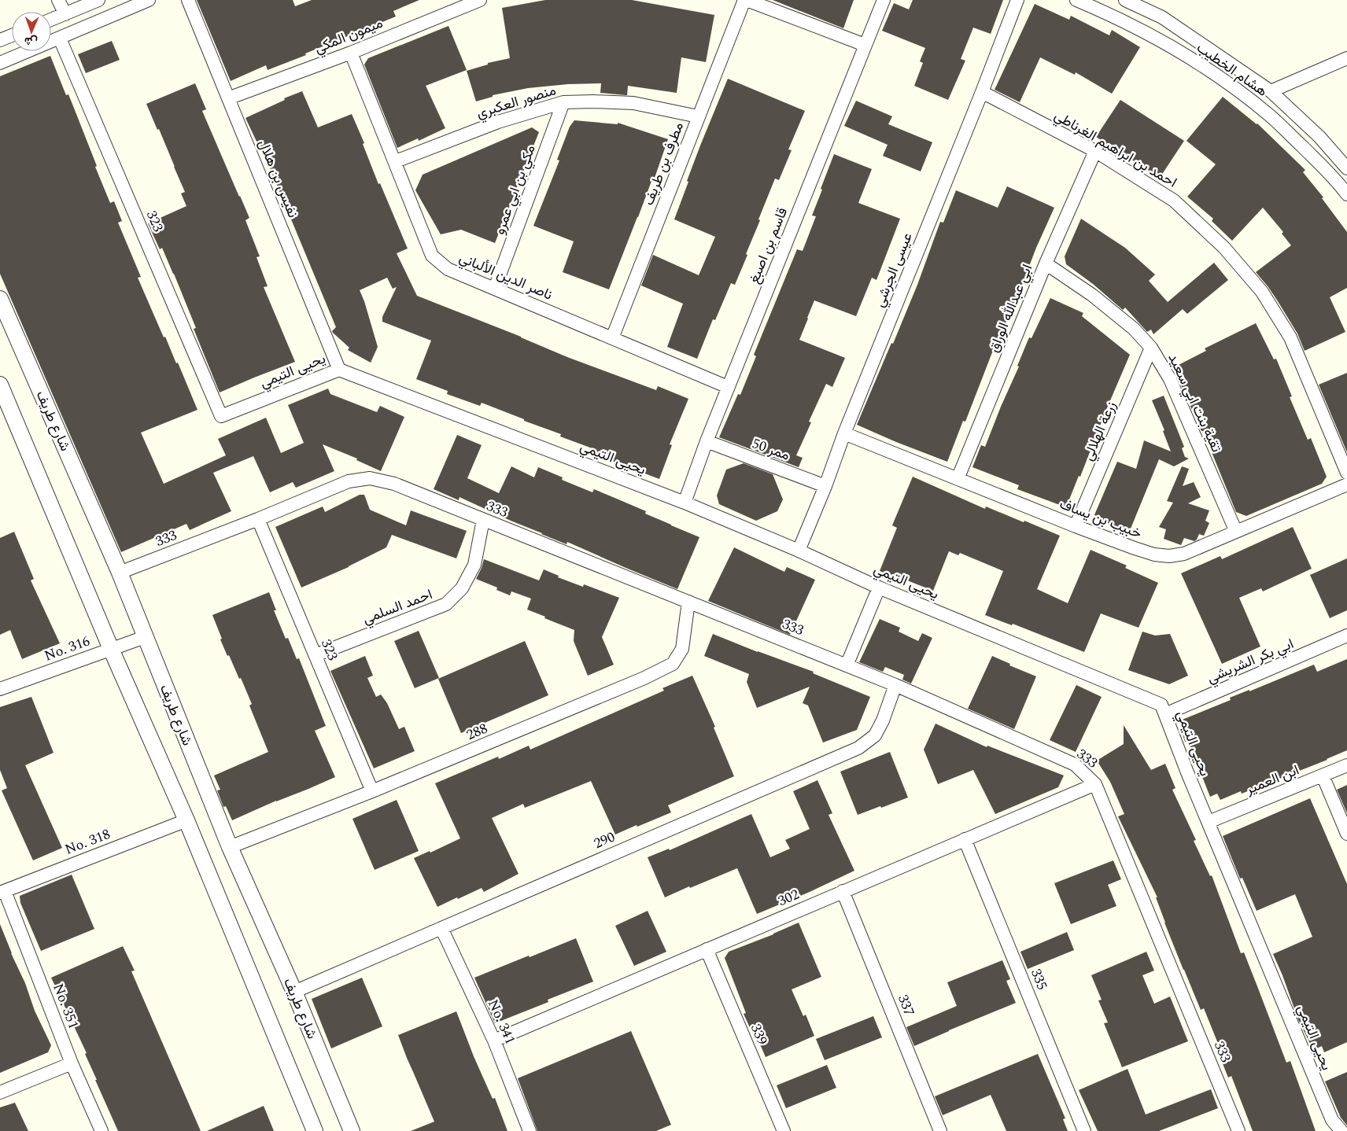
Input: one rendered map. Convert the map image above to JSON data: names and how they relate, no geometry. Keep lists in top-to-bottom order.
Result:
{
  "streets": {
    "street": [
      "ميمون المكي",
      "هشام الخطيب",
      "منصور العكبري",
      "احمد بن ابراهيم الغرناطي",
      "مطرف بن طريف",
      "نفيس بن هلال",
      "مكي بن ابي عمرو",
      "323",
      "قاسم بن اصبغ",
      "عيسى الجرشي",
      "ناصر الدين الألباني",
      "ابي عبدالله الوراق",
      "يحيى التيمي",
      "تقية بنت ابي سعيد",
      "شارع طريف",
      "زرعة الهلالي",
      "ممر 50",
      "333",
      "خبيب بن يساف",
      "احمد السلمي",
      "No. 316",
      "ابي بكر الشريشي",
      "288",
      "ابن العمير",
      "290",
      "No. 318",
      "302",
      "335",
      "337",
      "No. 351",
      "No. 341",
      "339"
    ]
  },
  "crossings": [
    ["ميمون المكي", "نفيس بن هلال"],
    ["ميمون المكي", "ناصر الدين الألباني"],
    ["منصور العكبري", "مطرف بن طريف"],
    ["منصور العكبري", "مكي بن ابي عمرو"],
    ["منصور العكبري", "ناصر الدين الألباني"],
    ["احمد بن ابراهيم الغرناطي", "عيسى الجرشي"],
    ["احمد بن ابراهيم الغرناطي", "ابي عبدالله الوراق"],
    ["مطرف بن طريف", "ناصر الدين الألباني"],
    ["نفيس بن هلال", "يحيى التيمي"],
    ["مكي بن ابي عمرو", "ناصر الدين الألباني"],
    ["323", "يحيى التيمي"],
    ["323", "333"],
    ["323", "احمد السلمي"],
    ["323", "288"],
    ["قاسم بن اصبغ", "ناصر الدين الألباني"],
    ["قاسم بن اصبغ", "يحيى التيمي"],
    ["قاسم بن اصبغ", "ممر 50"],
    ["عيسى الجرشي", "يحيى التيمي"],
    ["عيسى الجرشي", "ممر 50"],
    ["عيسى الجرشي", "خبيب بن يساف"],
    ["ابي عبدالله الوراق", "تقية بنت ابي سعيد"],
    ["ابي عبدالله الوراق", "خبيب بن يساف"],
    ["يحيى التيمي", "ابي بكر الشريشي"],
    ["يحيى التيمي", "ابن العمير"],
    ["تقية بنت ابي سعيد", "زرعة الهلالي"],
    ["تقية بنت ابي سعيد", "خبيب بن يساف"],
    ["شارع طريف", "333"],
    ["شارع طريف", "No. 316"],
    ["شارع طريف", "288"],
    ["شارع طريف", "290"],
    ["زرعة الهلالي", "خبيب بن يساف"],
    ["333", "احمد السلمي"],
    ["333", "288"],
    ["333", "290"],
    ["333", "302"],
    ["290", "No. 341"],
    ["No. 318", "No. 351"],
    ["302", "335"],
    ["302", "337"],
    ["302", "No. 341"],
    ["302", "339"]
  ],
  "north": "bottom"
}
